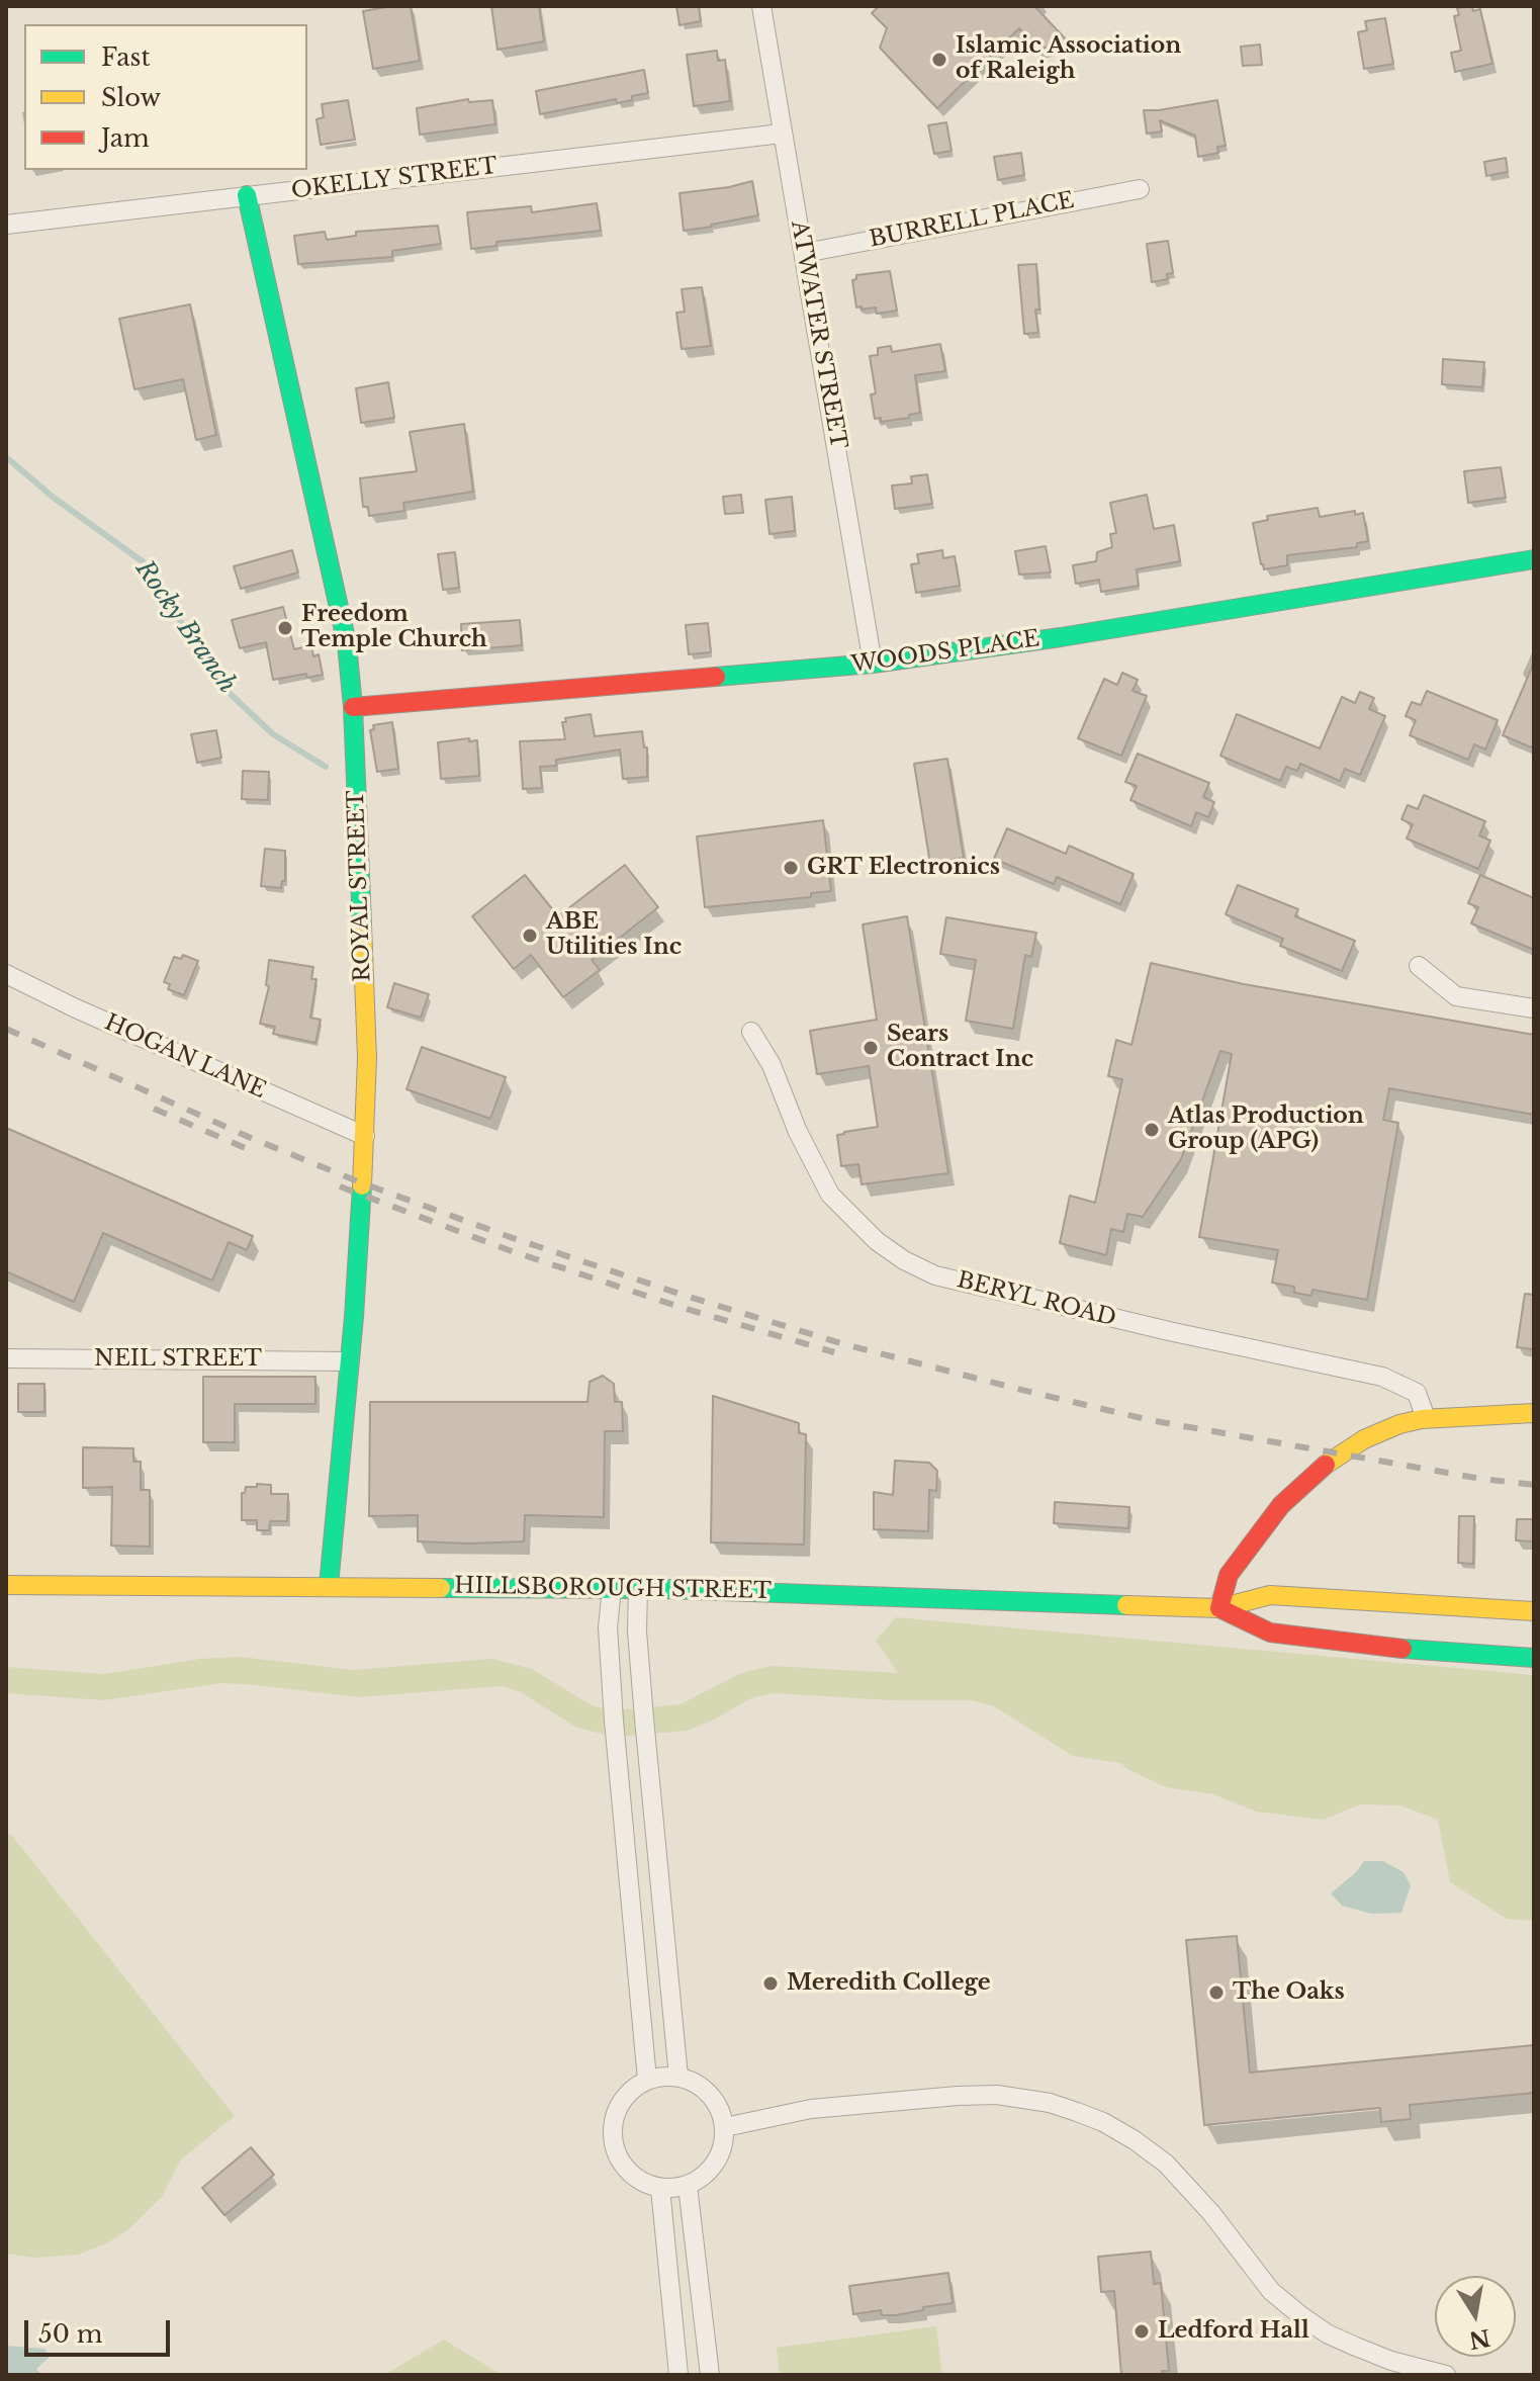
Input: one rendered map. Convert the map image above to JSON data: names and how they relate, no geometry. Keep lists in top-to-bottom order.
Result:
{
  "streets": {
    "street": [
      "OKELLY STREET",
      "BURRELL PLACE",
      "ATWATER STREET",
      "WOODS PLACE",
      "ROYAL STREET",
      "HOGAN LANE",
      "BERYL ROAD",
      "NEIL STREET",
      "HILLSBOROUGH STREET"
    ]
  },
  "crossings": [
    ["OKELLY STREET", "ATWATER STREET"],
    ["OKELLY STREET", "ROYAL STREET"],
    ["BURRELL PLACE", "ATWATER STREET"],
    ["ATWATER STREET", "WOODS PLACE"],
    ["WOODS PLACE", "ROYAL STREET"],
    ["ROYAL STREET", "HOGAN LANE"],
    ["ROYAL STREET", "NEIL STREET"],
    ["ROYAL STREET", "HILLSBOROUGH STREET"]
  ],
  "water": ["Rocky Branch"],
  "places": [
    "Islamic Association of Raleigh",
    "Freedom Temple Church",
    "GRT Electronics",
    "ABE Utilities Inc",
    "Sears Contract Inc",
    "Atlas Production Group (APG)",
    "Meredith College",
    "The Oaks",
    "Ledford Hall"
  ],
  "legend": ["Fast", "Slow", "Jam"],
  "scale_bar": "50 m",
  "north": "bottom"
}
